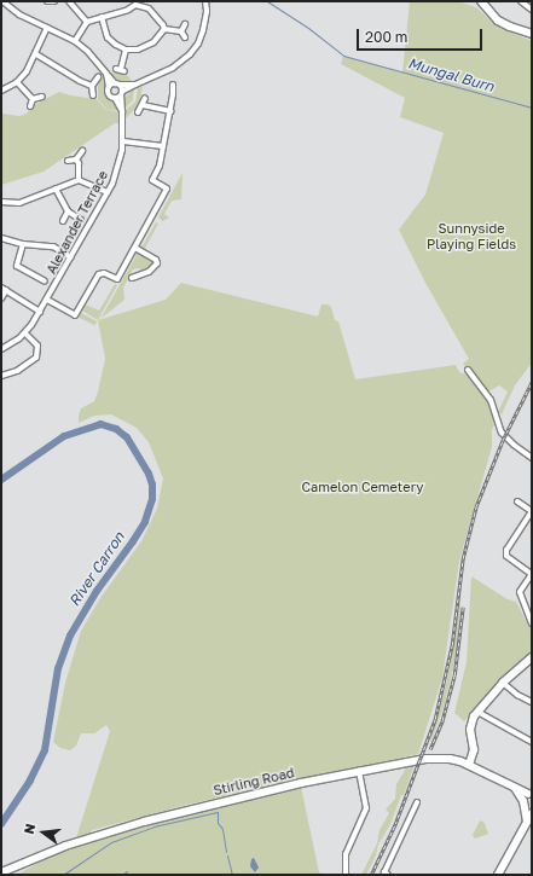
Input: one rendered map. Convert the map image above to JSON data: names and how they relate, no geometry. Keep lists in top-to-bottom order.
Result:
{
  "streets": {
    "main road": ["Stirling Road"],
    "street": ["Alexander Terrace"]
  },
  "water": ["Mungal Burn", "River Carron"],
  "parks": ["Sunnyside Playing Fields", "Camelon Cemetery"],
  "scale_bar": "200 m",
  "north": "left"
}
